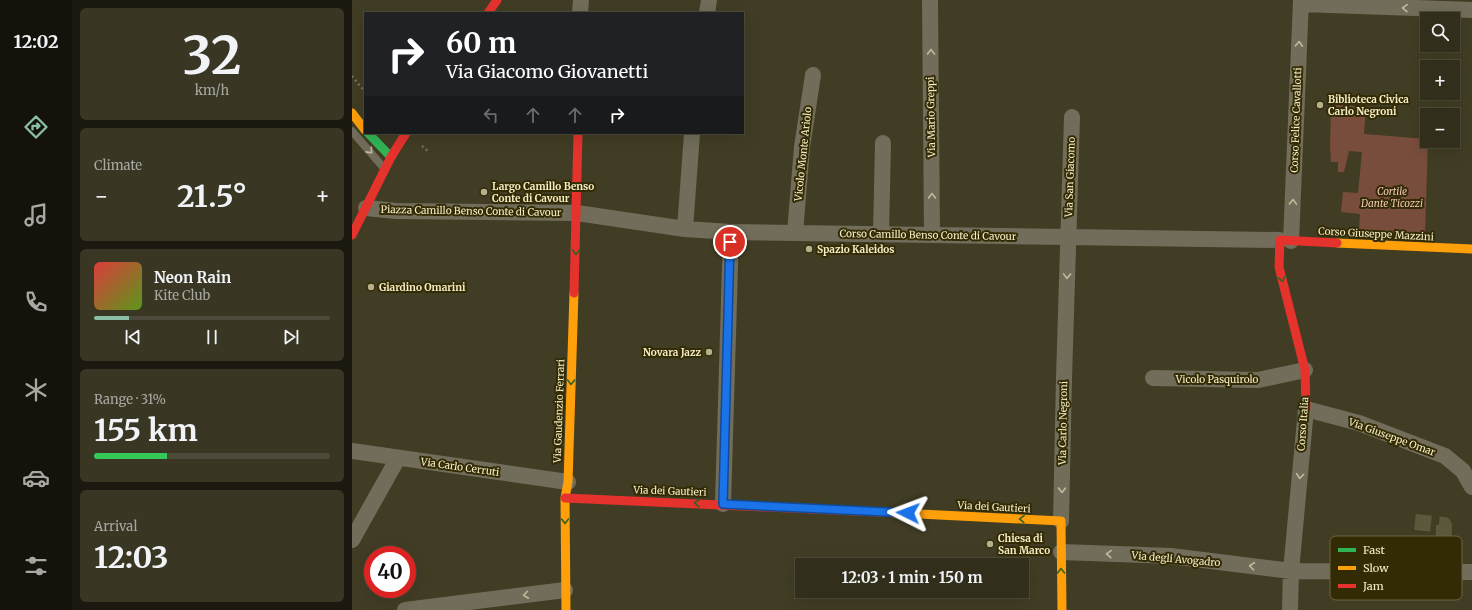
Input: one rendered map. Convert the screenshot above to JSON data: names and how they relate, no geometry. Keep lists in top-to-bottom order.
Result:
{
  "streets": {
    "street": [
      "Via Mario Greppi",
      "Corso Felice Cavallotti",
      "Vicolo Monte Ariolo",
      "Via San Giacomo",
      "Piazza Camillo Benso Conte di Cavour",
      "Corso Giuseppe Mazzini",
      "Corso Camillo Benso Conte di Cavour",
      "Vicolo Pasquirolo",
      "Via Gaudenzio Ferrari",
      "Via Carlo Negroni",
      "Corso Italia",
      "Via Giuseppe Omar",
      "Via Carlo Cerruti",
      "Via dei Gautieri",
      "Via degli Avogadro"
    ]
  },
  "crossings": [
    ["Via Mario Greppi", "Corso Camillo Benso Conte di Cavour"],
    ["Corso Felice Cavallotti", "Corso Giuseppe Mazzini"],
    ["Corso Felice Cavallotti", "Corso Camillo Benso Conte di Cavour"],
    ["Corso Felice Cavallotti", "Corso Italia"],
    ["Vicolo Monte Ariolo", "Corso Camillo Benso Conte di Cavour"],
    ["Via San Giacomo", "Corso Camillo Benso Conte di Cavour"],
    ["Via San Giacomo", "Via Carlo Negroni"],
    ["Piazza Camillo Benso Conte di Cavour", "Corso Camillo Benso Conte di Cavour"],
    ["Piazza Camillo Benso Conte di Cavour", "Via Gaudenzio Ferrari"],
    ["Corso Giuseppe Mazzini", "Corso Camillo Benso Conte di Cavour"],
    ["Corso Giuseppe Mazzini", "Corso Italia"],
    ["Corso Camillo Benso Conte di Cavour", "Via Gaudenzio Ferrari"],
    ["Corso Camillo Benso Conte di Cavour", "Via Carlo Negroni"],
    ["Corso Camillo Benso Conte di Cavour", "Corso Italia"],
    ["Vicolo Pasquirolo", "Corso Italia"],
    ["Via Gaudenzio Ferrari", "Via Carlo Cerruti"],
    ["Via Gaudenzio Ferrari", "Via dei Gautieri"],
    ["Via Carlo Negroni", "Via dei Gautieri"],
    ["Via Carlo Negroni", "Via degli Avogadro"],
    ["Corso Italia", "Via Giuseppe Omar"],
    ["Corso Italia", "Via degli Avogadro"]
  ],
  "one_way": [
    "Corso Felice Cavallotti",
    "Via Gaudenzio Ferrari",
    "Corso Italia",
    "Via dei Gautieri",
    "Via degli Avogadro"
  ],
  "parks": ["Cortile Dante Ticozzi"],
  "places": [
    "Biblioteca Civica Carlo Negroni",
    "Largo Camillo Benso Conte di Cavour",
    "Spazio Kaleidos",
    "Giardino Omarini",
    "Novara Jazz",
    "Chiesa di San Marco"
  ],
  "legend": ["Fast", "Slow", "Jam"],
  "page": {
    "tabs": "12:02",
    "tile": [
      ["32", "km/h"],
      "Climate",
      ["Range · 31%", "155 km"],
      ["Arrival", "12:03"]
    ],
    "map_buttons": ["+", "−"],
    "turn": ["60 m", "Via Giacomo Giovanetti"],
    "heat": ["−", "21.5°", "+"],
    "song": ["Neon Rain", "Kite Club"],
    "limit": "40",
    "trip": "12:03 · 1 min · 150 m"
  }
}
